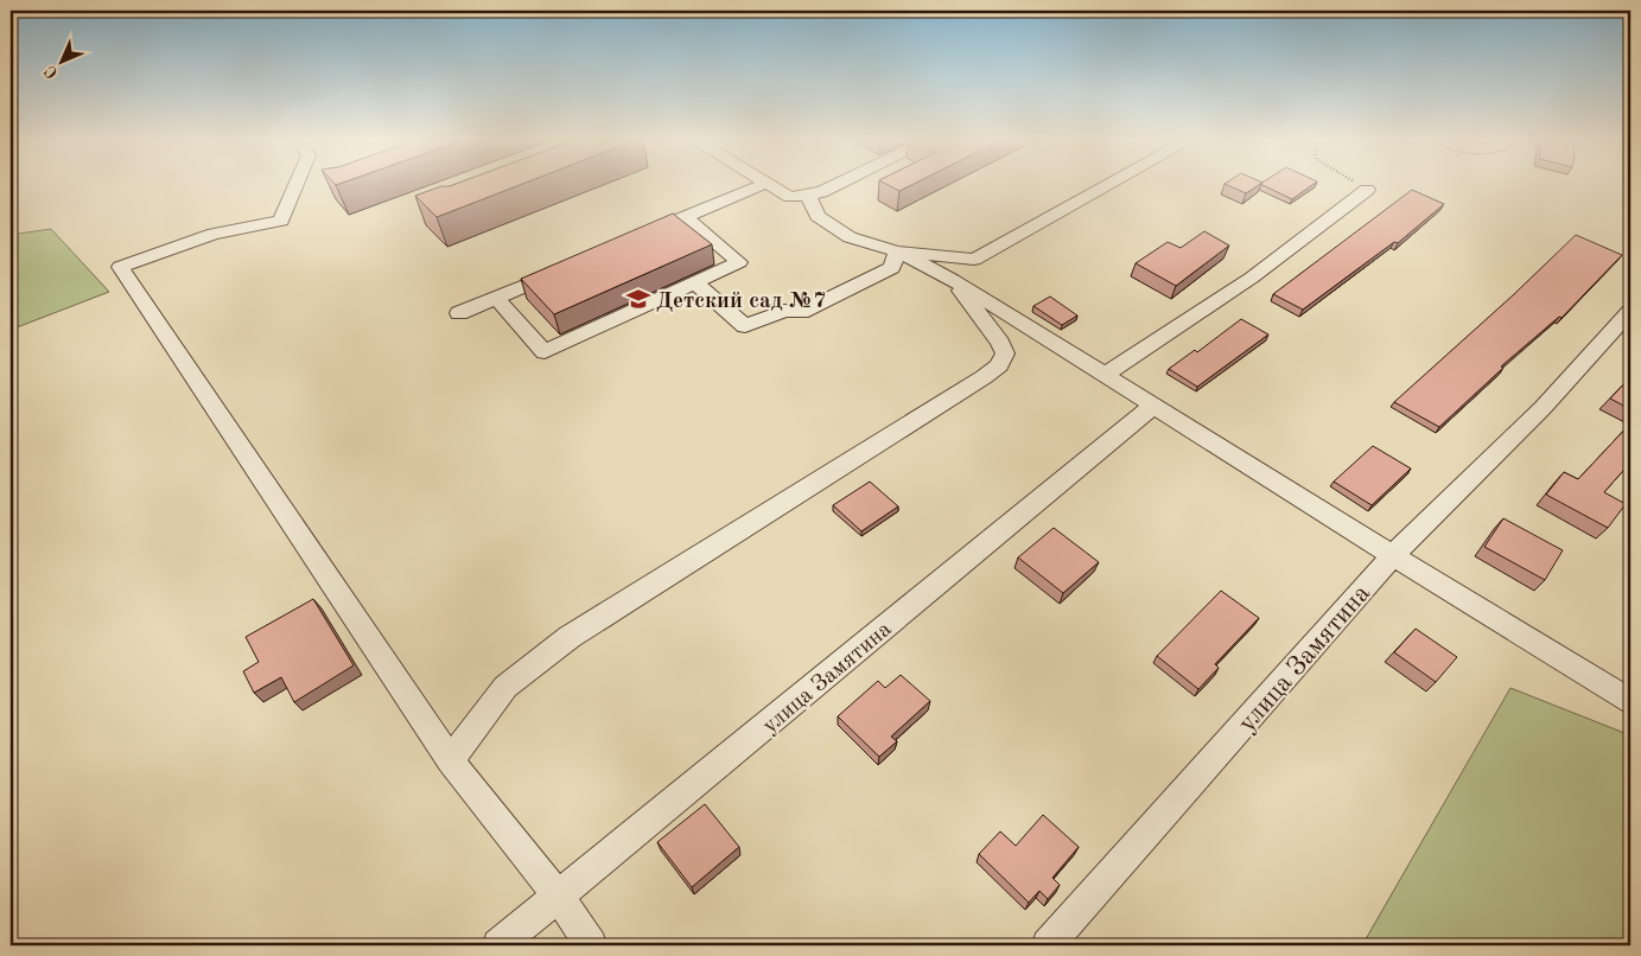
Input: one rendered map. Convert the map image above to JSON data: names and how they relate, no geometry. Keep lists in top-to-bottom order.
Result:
{
  "streets": {
    "street": ["улица Замятина"]
  },
  "places": {
    "school or university": ["Детский сад №7"]
  },
  "north": "bottom left"
}
